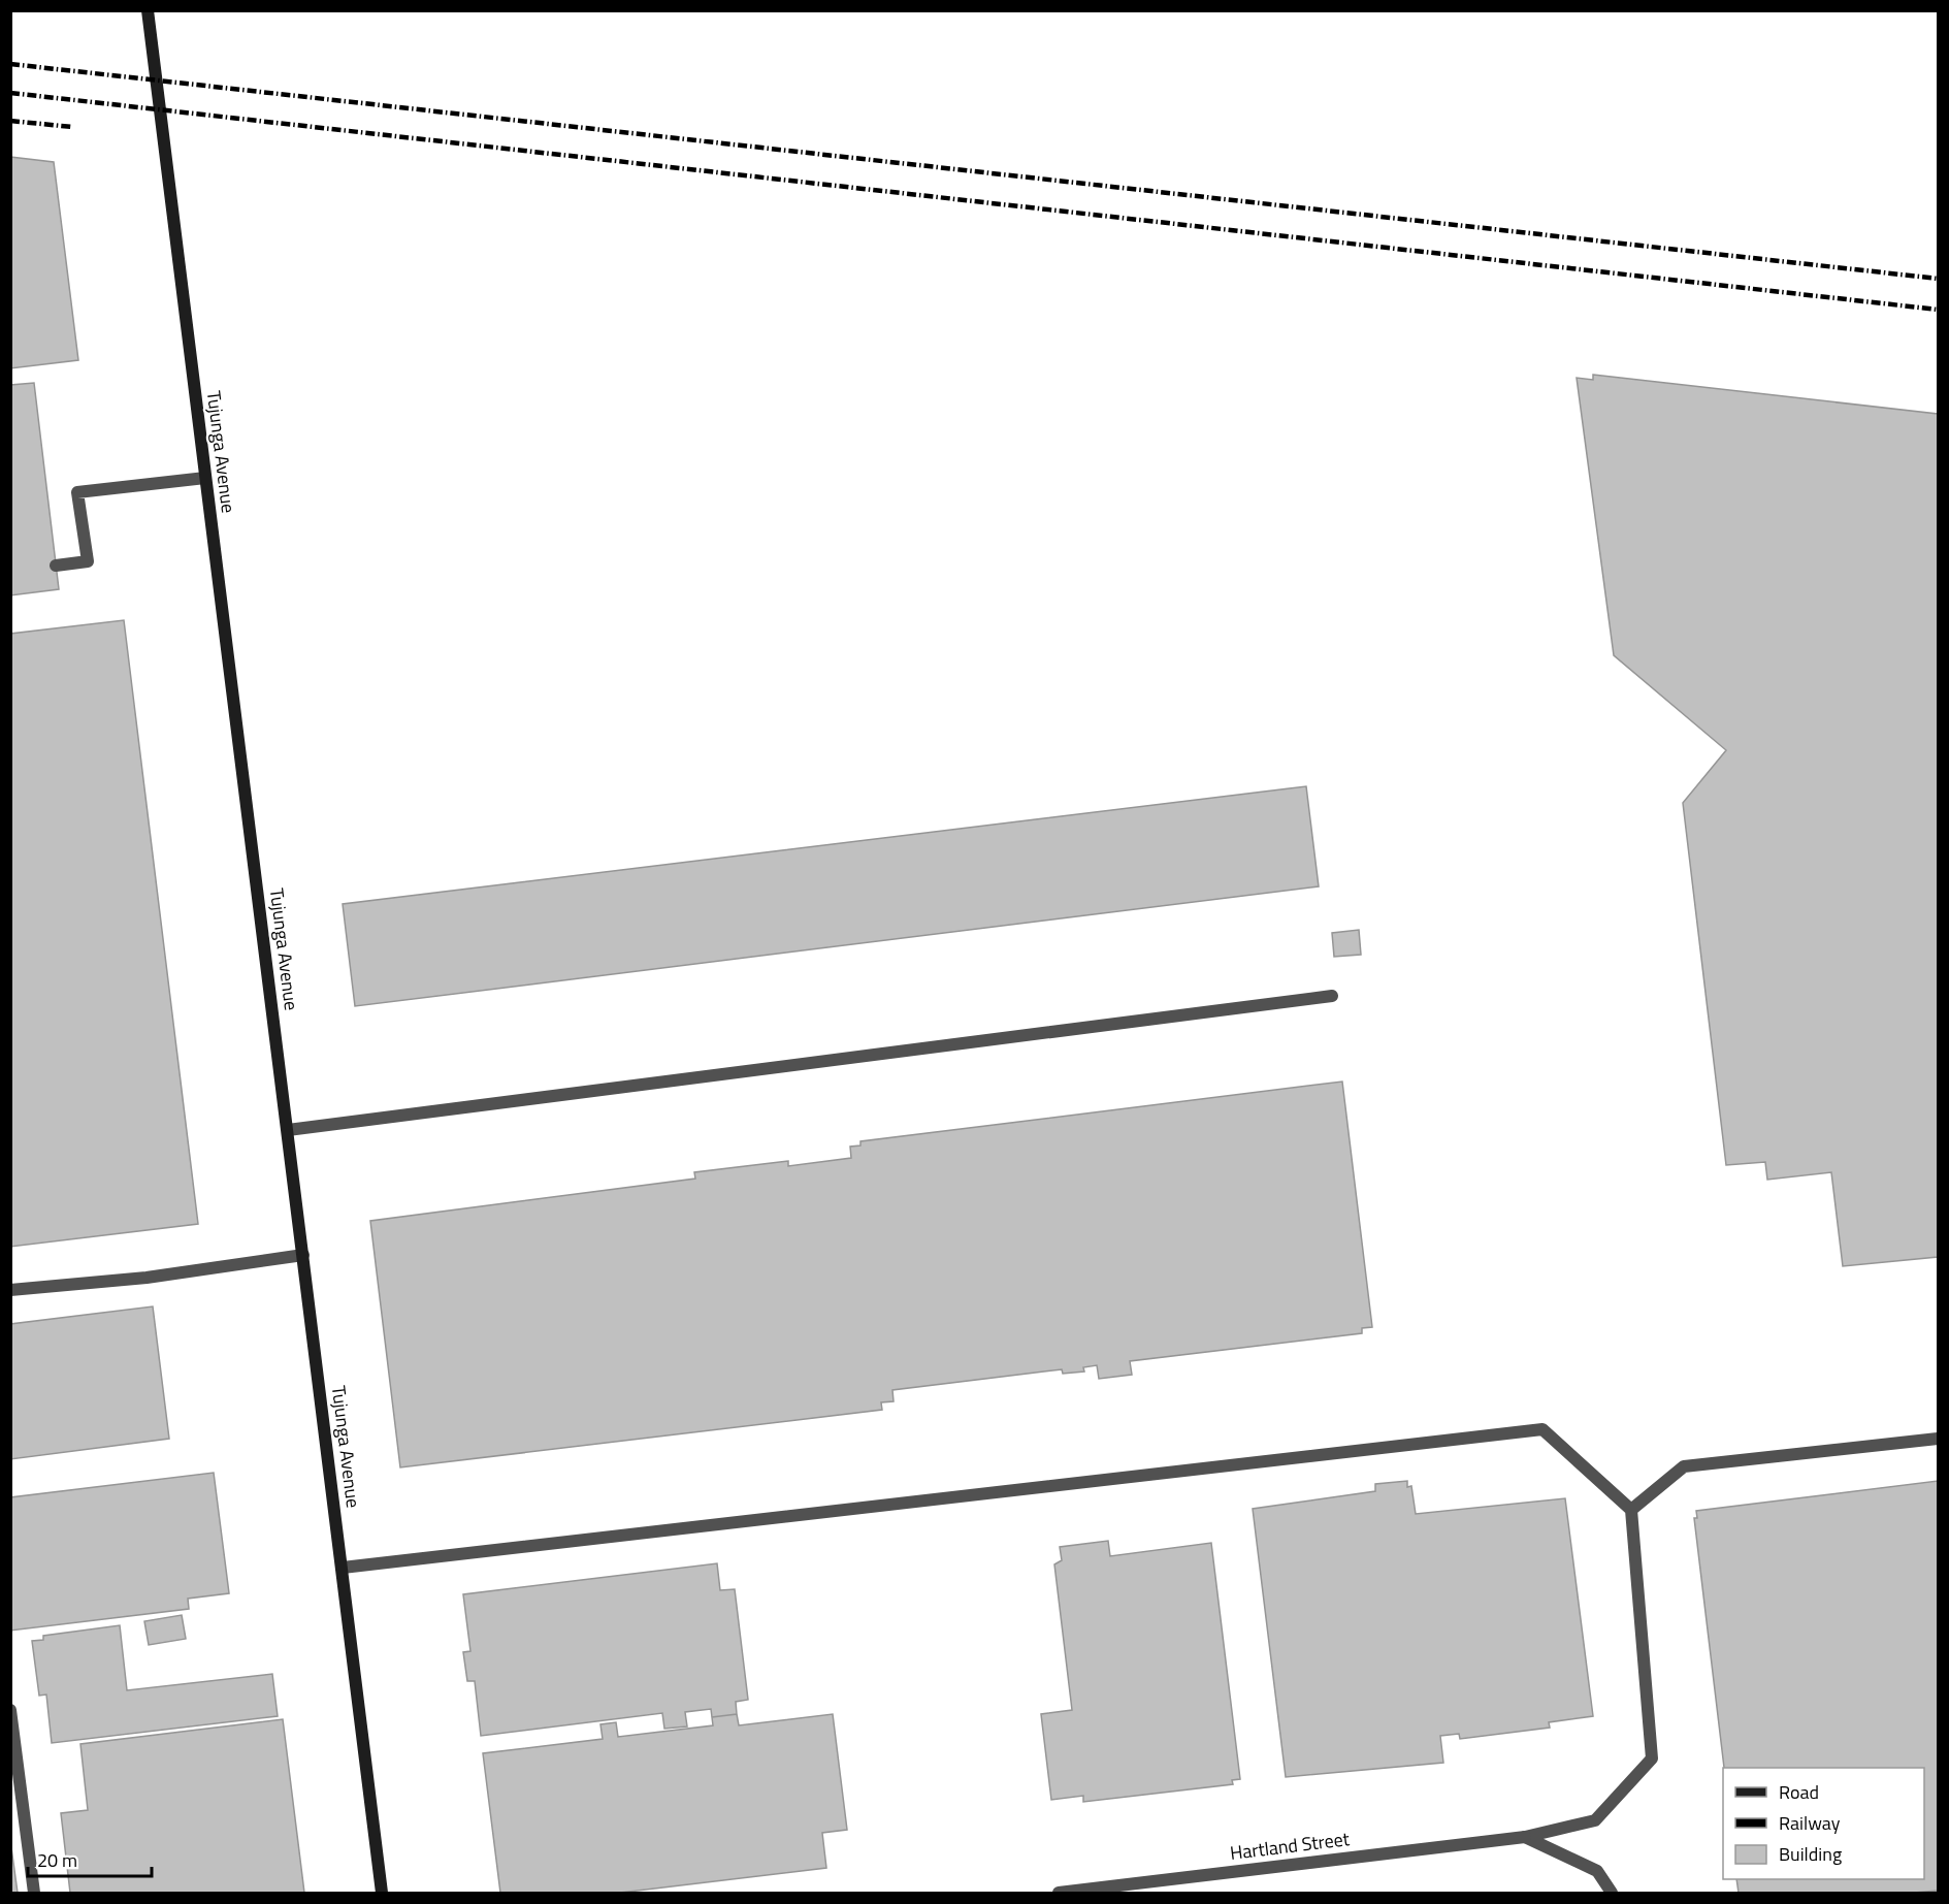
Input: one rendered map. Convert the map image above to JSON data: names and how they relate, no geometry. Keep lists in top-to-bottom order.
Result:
{
  "streets": {
    "street": ["Tujunga Avenue", "Hartland Street"]
  },
  "legend": ["Road", "Railway", "Building"],
  "scale_bar": "20 m"
}
